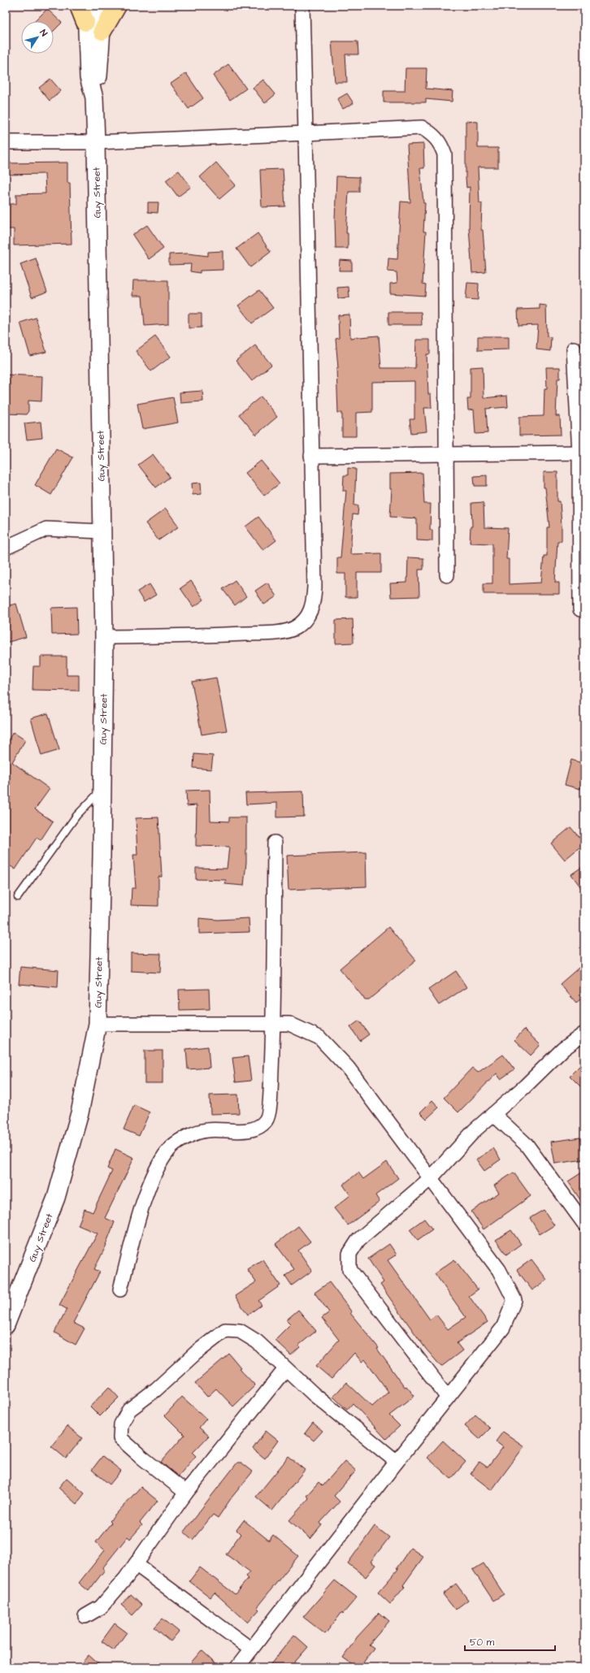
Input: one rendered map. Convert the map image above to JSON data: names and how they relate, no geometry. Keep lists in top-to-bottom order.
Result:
{
  "streets": {
    "street": ["Guy Street"]
  },
  "scale_bar": "50 m",
  "north": "top right"
}
